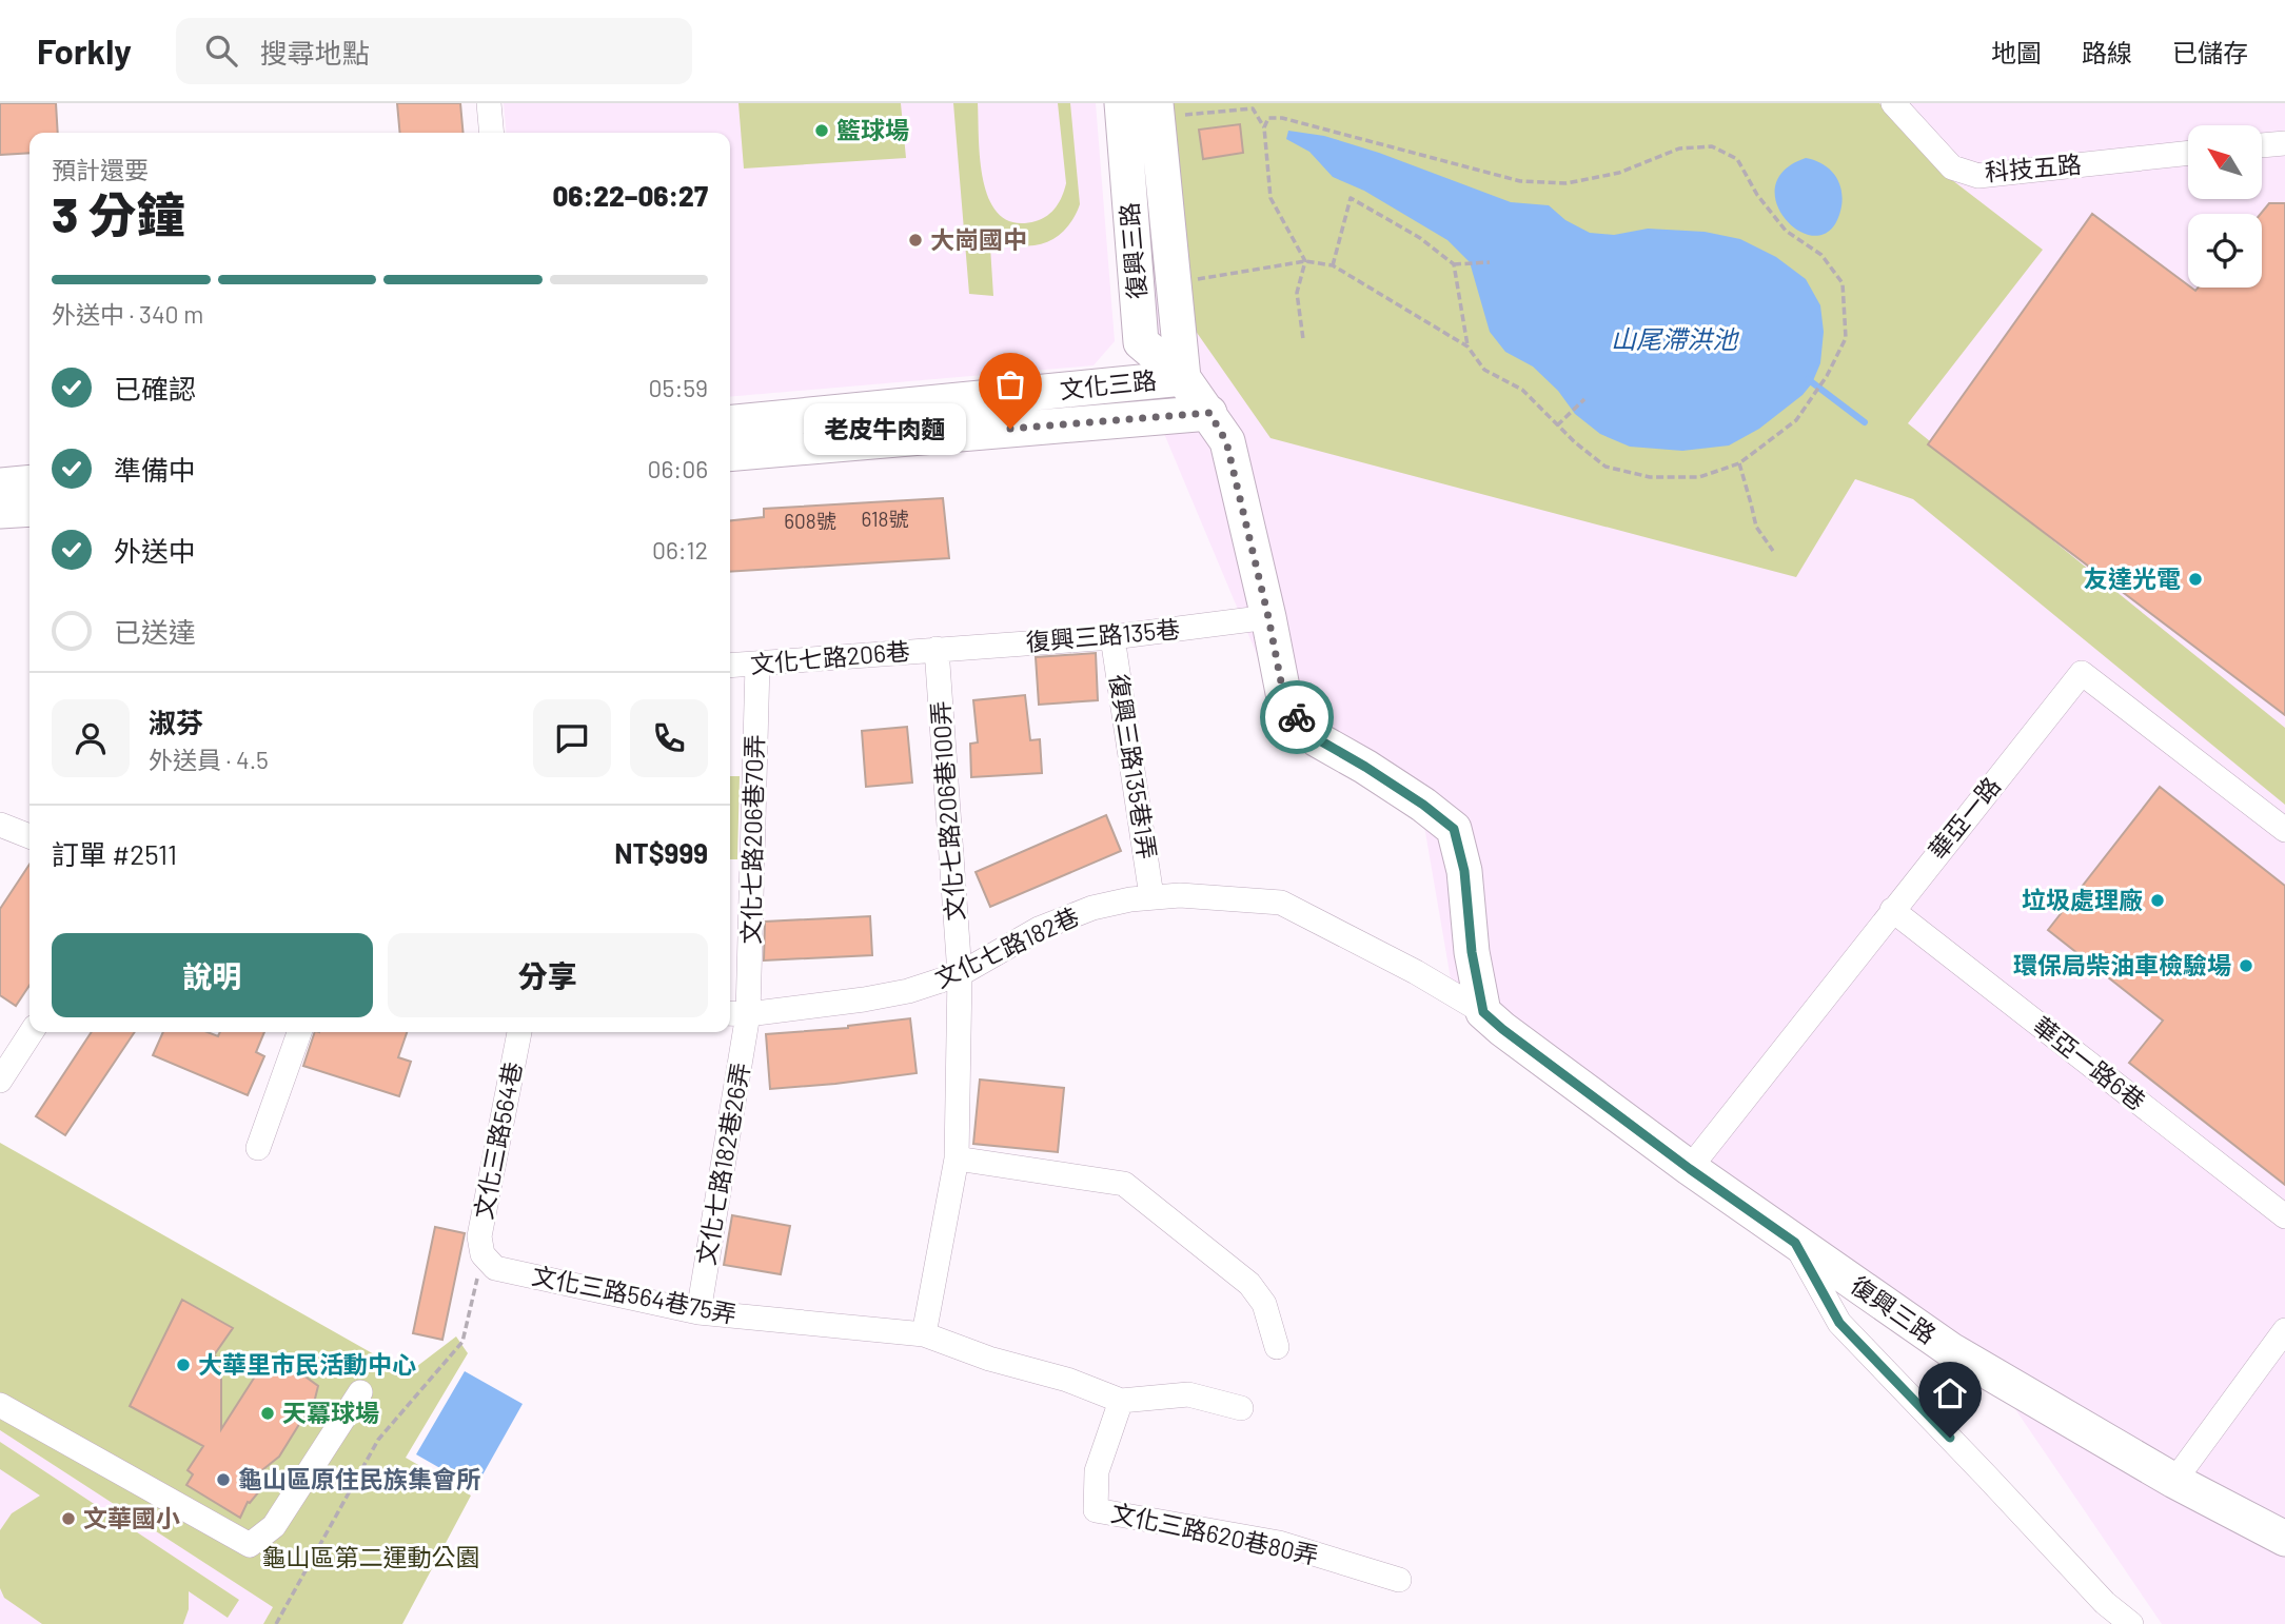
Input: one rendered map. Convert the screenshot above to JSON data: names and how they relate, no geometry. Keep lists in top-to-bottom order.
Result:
{
  "streets": {
    "street": [
      "科技五路",
      "復興三路",
      "文化三路",
      "復興三路135巷",
      "文化七路206巷",
      "復興三路135巷1弄",
      "文化七路206巷100弄",
      "華亞一路",
      "文化七路206巷70弄",
      "文化七路182巷",
      "華亞一路6巷",
      "文化三路564巷",
      "文化七路182巷26弄",
      "文化三路564巷75弄",
      "文化三路620巷80弄"
    ]
  },
  "crossings": [
    ["復興三路", "文化三路"],
    ["復興三路", "復興三路135巷"],
    ["復興三路", "華亞一路"],
    ["復興三路", "文化七路182巷"],
    ["復興三路135巷", "文化七路206巷"],
    ["復興三路135巷", "復興三路135巷1弄"],
    ["復興三路135巷", "文化七路206巷100弄"],
    ["文化七路206巷", "文化七路206巷100弄"],
    ["文化七路206巷", "文化七路206巷70弄"],
    ["復興三路135巷1弄", "文化七路182巷"],
    ["文化七路206巷100弄", "文化七路182巷"],
    ["華亞一路", "華亞一路6巷"],
    ["文化七路206巷70弄", "文化七路182巷"],
    ["文化七路206巷70弄", "文化七路182巷26弄"],
    ["文化七路182巷", "文化七路182巷26弄"],
    ["文化三路564巷", "文化三路564巷75弄"],
    ["文化七路182巷26弄", "文化三路564巷75弄"]
  ],
  "water": ["山尾滯洪池"],
  "parks": ["龜山區第二運動公園"],
  "places": [
    "籃球場",
    "大崗國中",
    "老皮牛肉麵",
    "友達光電",
    "垃圾處理廠",
    "環保局柴油車檢驗場",
    "大華里市民活動中心",
    "天冪球場",
    "龜山區原住民族集會所",
    "文華國小"
  ],
  "house_numbers": ["618號", "608號"],
  "north": "top left",
  "page": {
    "header": "Forkly",
    "search": "搜尋地點",
    "nav": ["地圖", "路線", "已儲存"],
    "heading": ["3 分鐘", "預計還要", "06:22–06:27"],
    "panel": [
      "淑芬",
      "外送員 · 4.5",
      "訂單 #2511",
      "NT$999"
    ],
    "bar": "外送中 · 340 m",
    "list": [
      ["已確認", "05:59"],
      ["準備中", "06:06"],
      ["外送中", "06:12"],
      "已送達"
    ],
    "bubble": "老皮牛肉麵",
    "buttons": ["說明", "分享"]
  }
}
